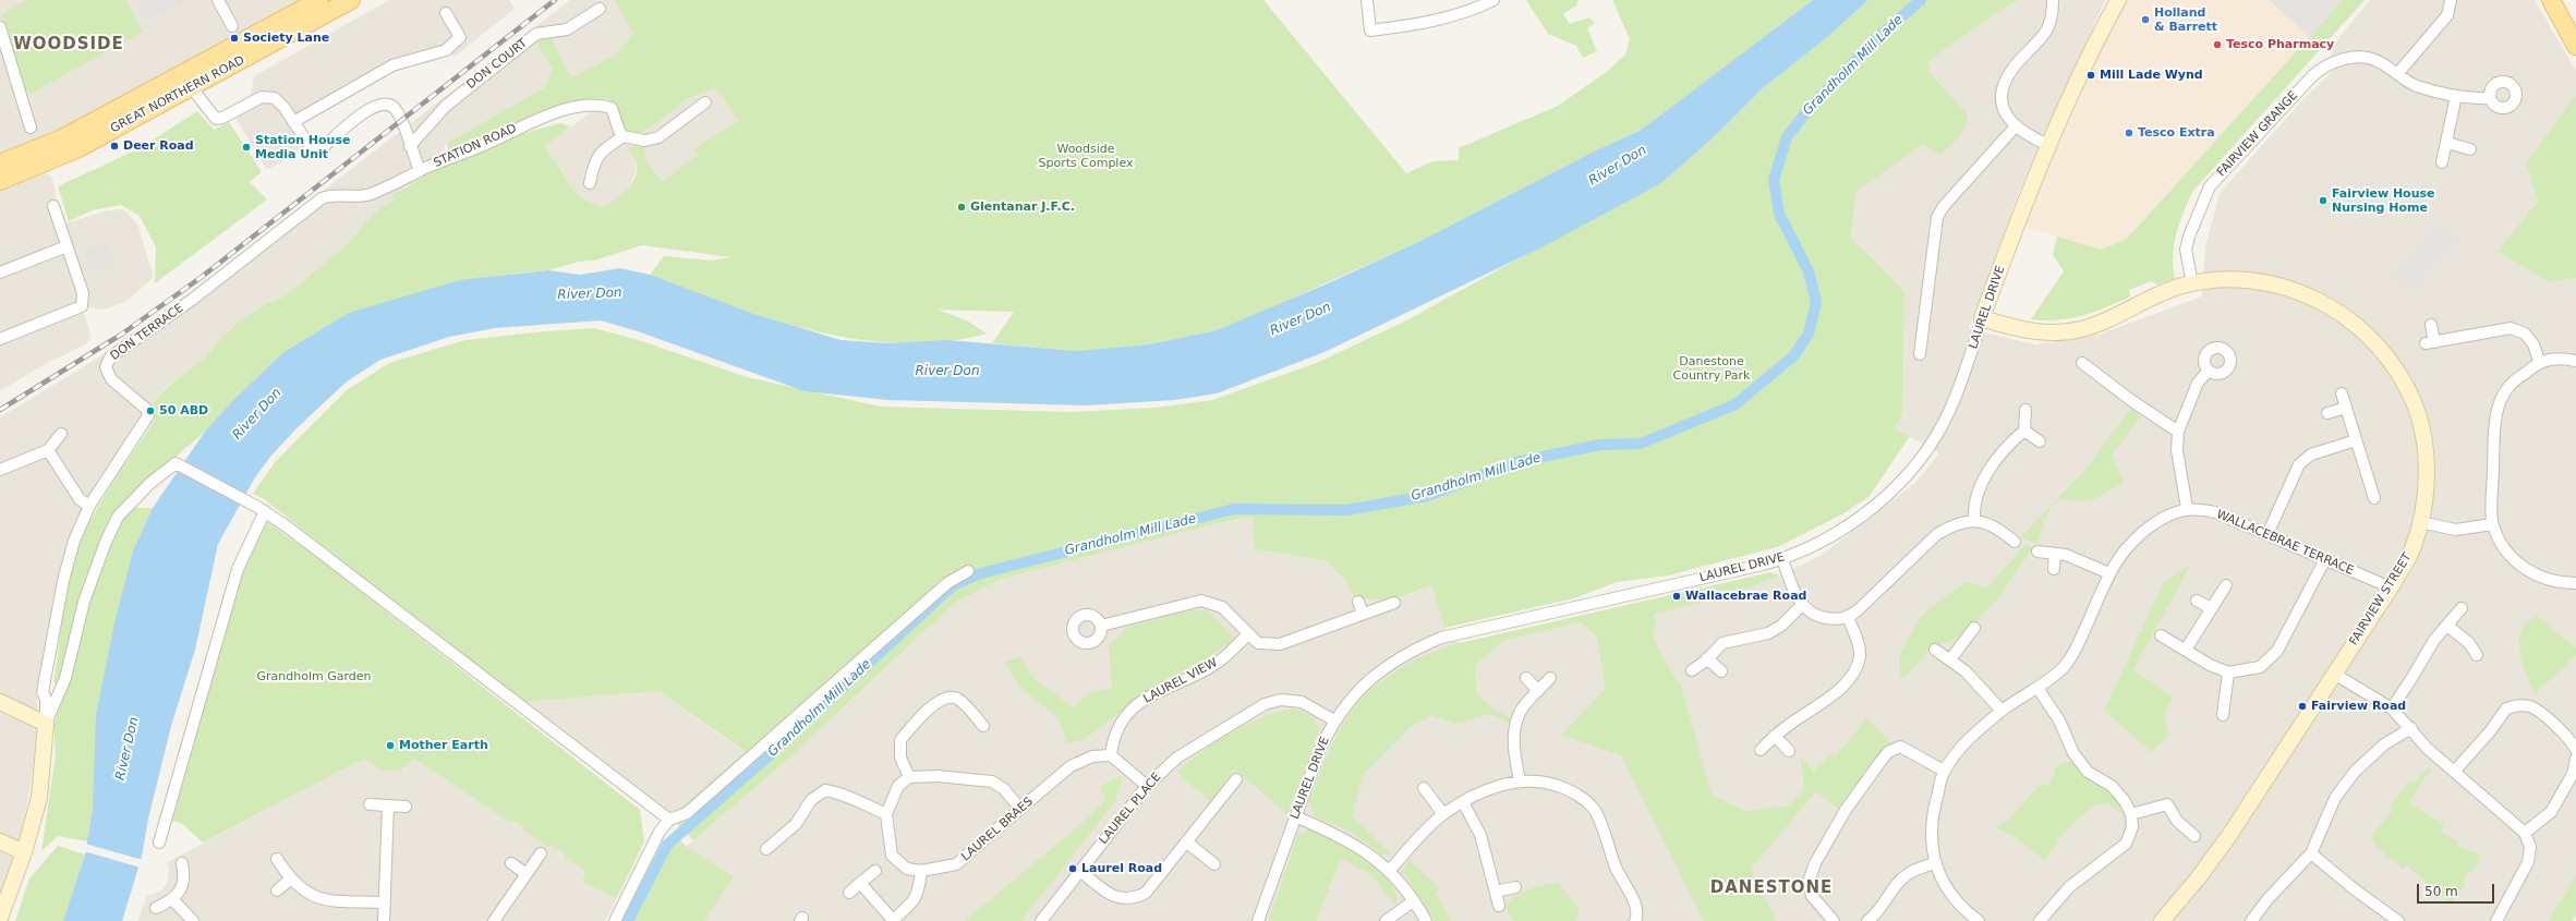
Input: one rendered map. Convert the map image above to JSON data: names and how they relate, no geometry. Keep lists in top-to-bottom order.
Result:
{
  "streets": {
    "main road": ["GREAT NORTHERN ROAD"],
    "street": [
      "DON COURT",
      "FAIRVIEW GRANGE",
      "STATION ROAD",
      "LAUREL DRIVE",
      "DON TERRACE",
      "WALLACEBRAE TERRACE",
      "FAIRVIEW STREET",
      "LAUREL VIEW",
      "LAUREL PLACE",
      "LAUREL BRAES"
    ]
  },
  "crossings": [
    ["DON COURT", "STATION ROAD"],
    ["GREAT NORTHERN ROAD", "STATION ROAD"],
    ["FAIRVIEW GRANGE", "FAIRVIEW STREET"],
    ["STATION ROAD", "DON TERRACE"],
    ["LAUREL DRIVE", "FAIRVIEW STREET"],
    ["LAUREL DRIVE", "LAUREL PLACE"],
    ["WALLACEBRAE TERRACE", "FAIRVIEW STREET"],
    ["LAUREL VIEW", "LAUREL BRAES"]
  ],
  "districts": ["WOODSIDE", "DANESTONE"],
  "water": ["Grandholm Mill Lade", "River Don"],
  "parks": ["Woodside Sports Complex", "Danestone Country Park", "Grandholm Garden"],
  "places": [
    "Holland & Barrett",
    "Society Lane",
    "Tesco Pharmacy",
    "Mill Lade Wynd",
    "Tesco Extra",
    "Deer Road",
    "Station House Media Unit",
    "Fairview House Nursing Home",
    "Glentanar J.F.C.",
    "50 ABD",
    "Wallacebrae Road",
    "Fairview Road",
    "Mother Earth",
    "Laurel Road"
  ],
  "scale_bar": "50 m"
}
